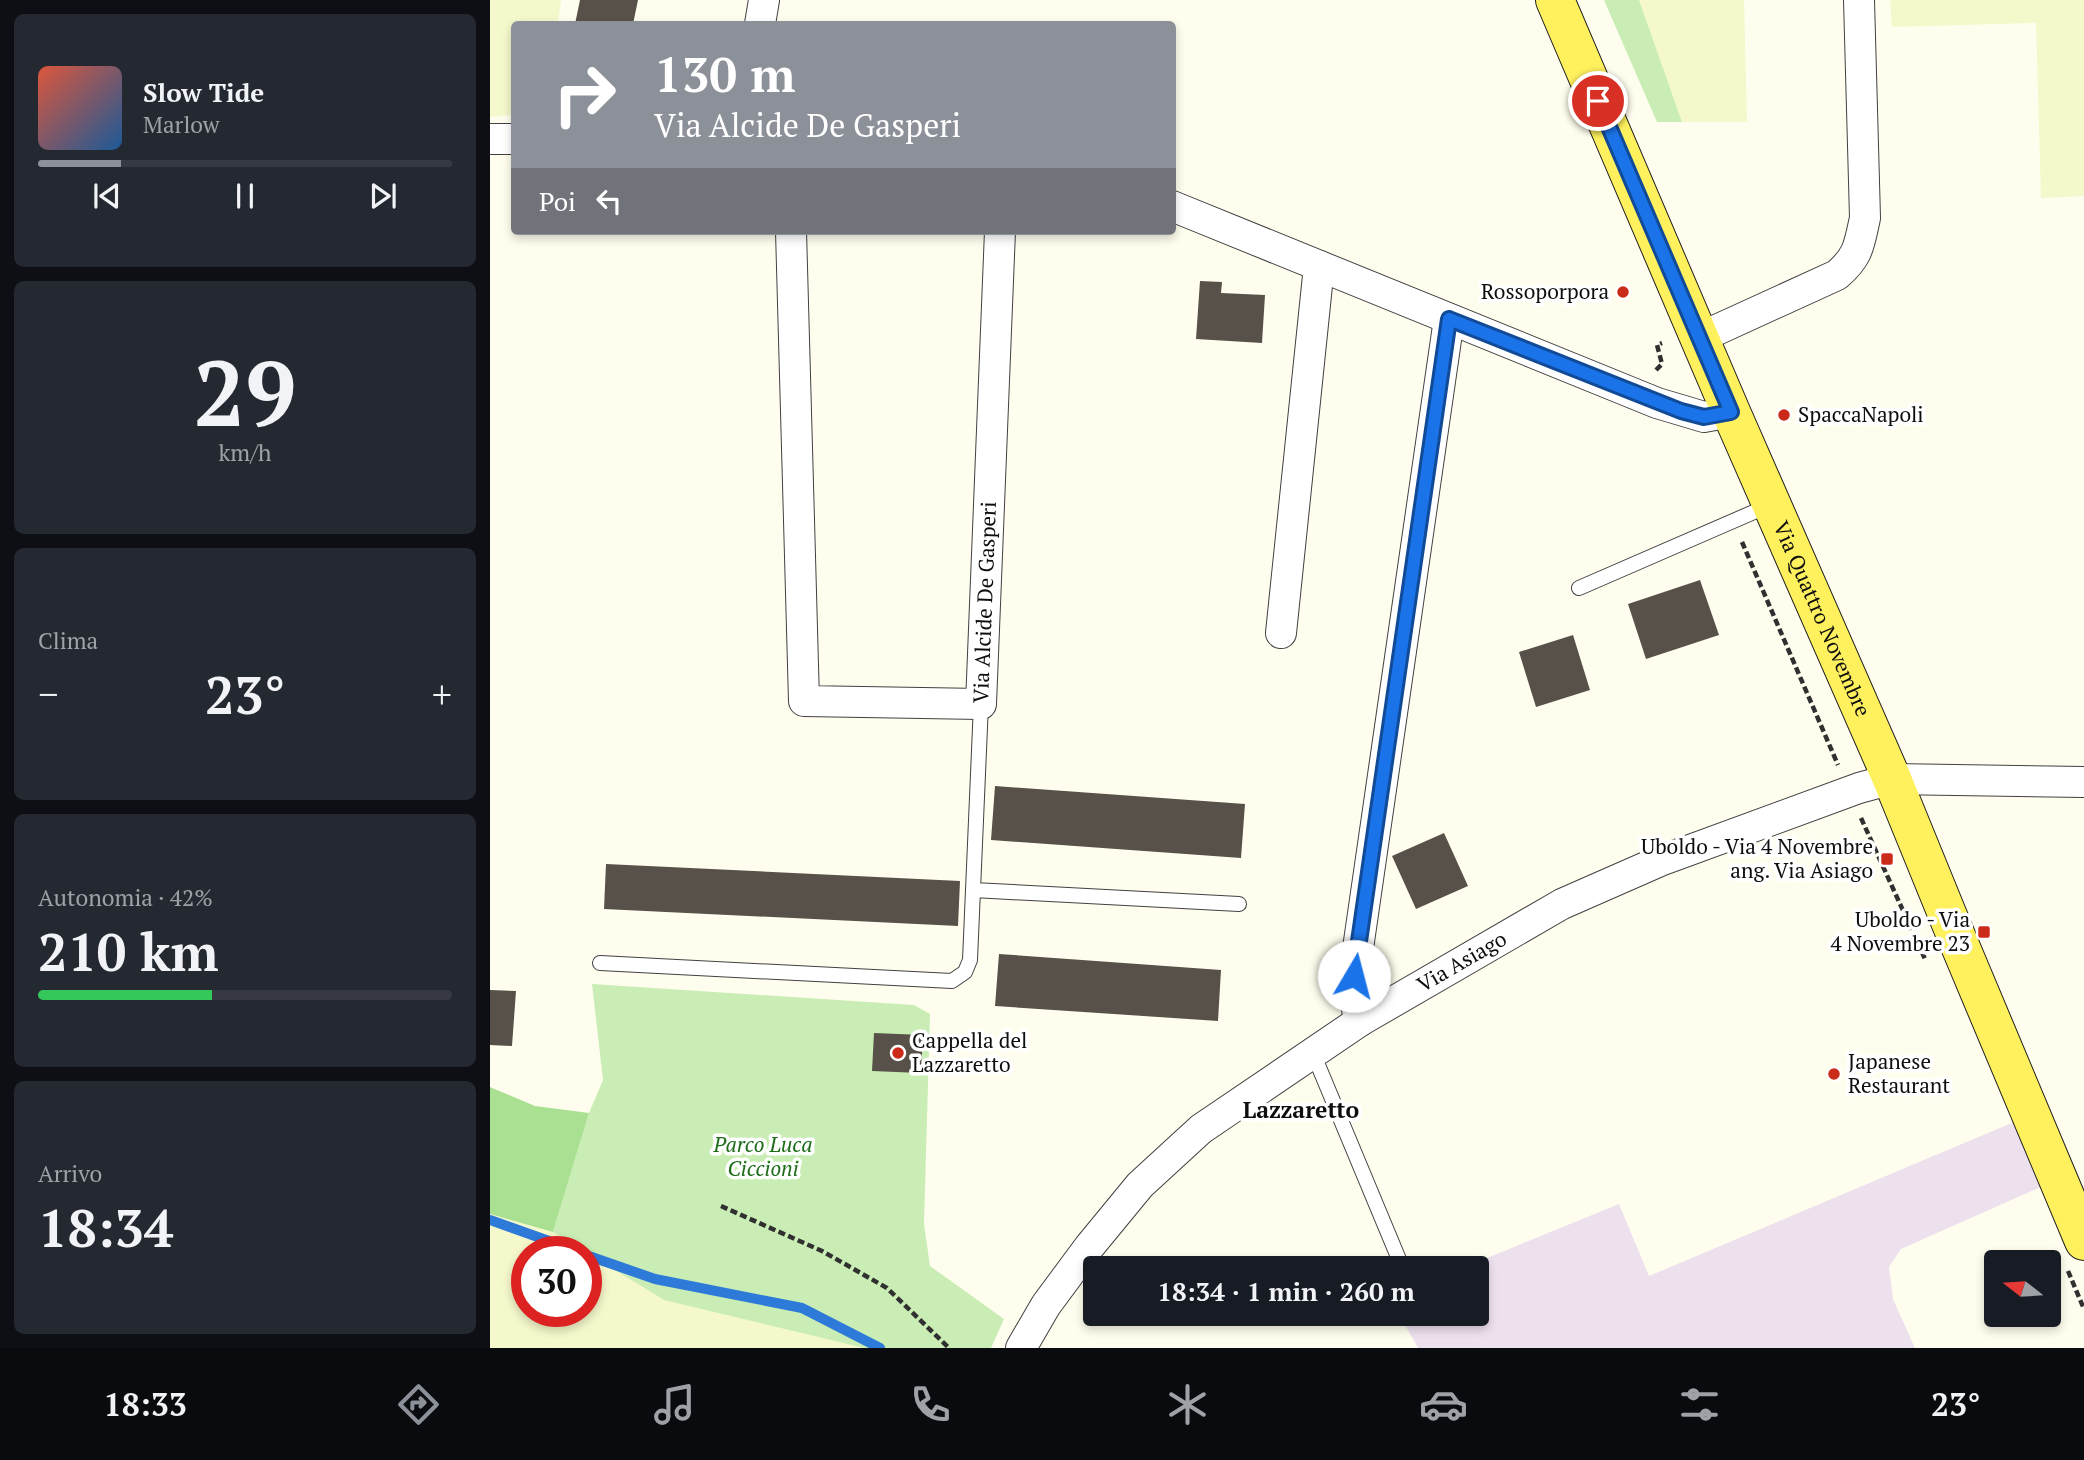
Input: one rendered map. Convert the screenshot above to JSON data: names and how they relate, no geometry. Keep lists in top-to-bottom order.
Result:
{
  "streets": {
    "main road": ["Via Quattro Novembre"],
    "street": ["Via Alcide De Gasperi", "Via Asiago"]
  },
  "crossings": [
    ["Via Quattro Novembre", "Via Asiago"]
  ],
  "districts": ["Lazzaretto"],
  "parks": ["Parco Luca Ciccioni"],
  "places": {
    "other": [
      "Rossoporpora",
      "SpaccaNapoli",
      "Cappella del Lazzaretto",
      "Japanese Restaurant"
    ],
    "transit": ["Uboldo - Via 4 Novembre ang. Via Asiago", "Uboldo - Via 4 Novembre 23"]
  },
  "north": "left",
  "page": {
    "turn": ["130 m", "Via Alcide De Gasperi"],
    "song": ["Slow Tide", "Marlow"],
    "then": "Poi",
    "tile": [
      ["29", "km/h"],
      "Clima",
      ["Autonomia · 42%", "210 km"],
      ["Arrivo", "18:34"]
    ],
    "heat": ["−", "23°", "+"],
    "limit": "30",
    "trip": "18:34 · 1 min · 260 m",
    "tabs": ["18:33", "23°"]
  }
}
